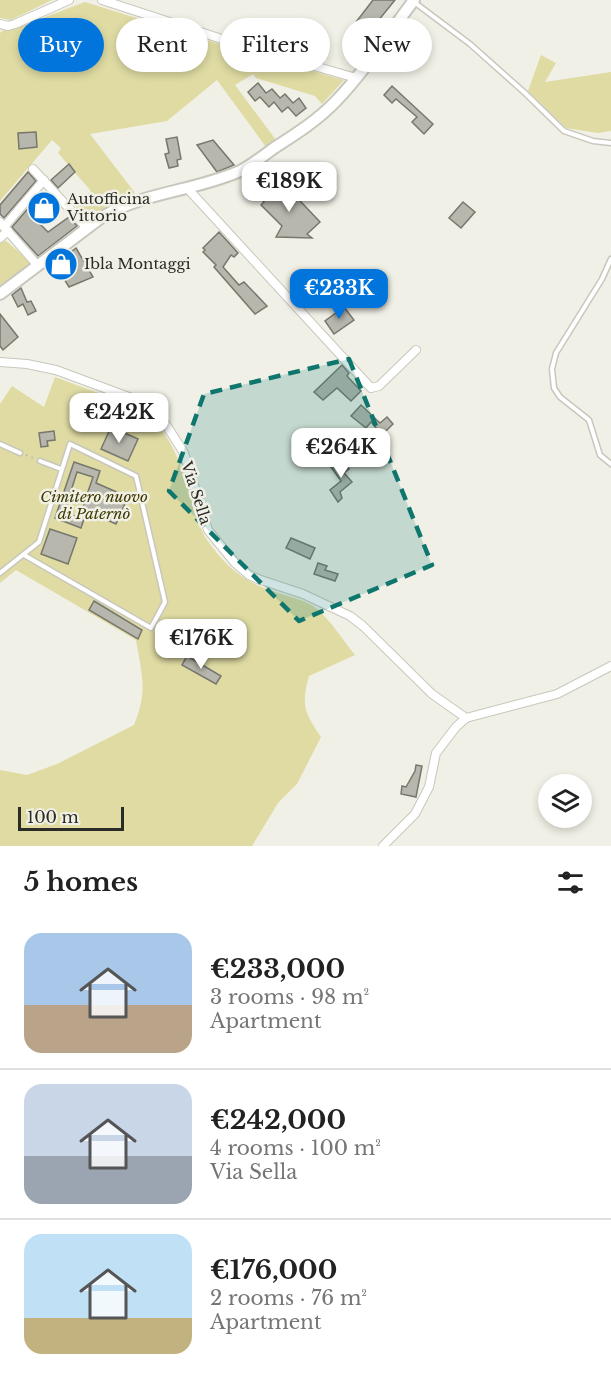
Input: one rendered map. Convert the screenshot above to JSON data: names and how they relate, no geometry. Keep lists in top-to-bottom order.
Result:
{
  "streets": {
    "street": ["Via Sella"]
  },
  "parks": ["Cimitero nuovo di Paternò"],
  "places": {
    "shop": ["Autofficina Vittorio", "Ibla Montaggi"]
  },
  "scale_bar": "100 m",
  "page": {
    "chip": [
      "Buy",
      "Rent",
      "Filters",
      "New"
    ],
    "price": [
      "€189K",
      "€233K",
      "€242K",
      "€264K",
      "€176K"
    ],
    "scale": "100 m",
    "heading": "5 homes",
    "list": [
      {
        "name": "€233,000",
        "note": "3 rooms · 98 m² · Apartment"
      },
      {
        "name": "€242,000",
        "note": "4 rooms · 100 m² · Via Sella"
      },
      {
        "name": "€176,000",
        "note": "2 rooms · 76 m² · Apartment"
      }
    ]
  }
}
